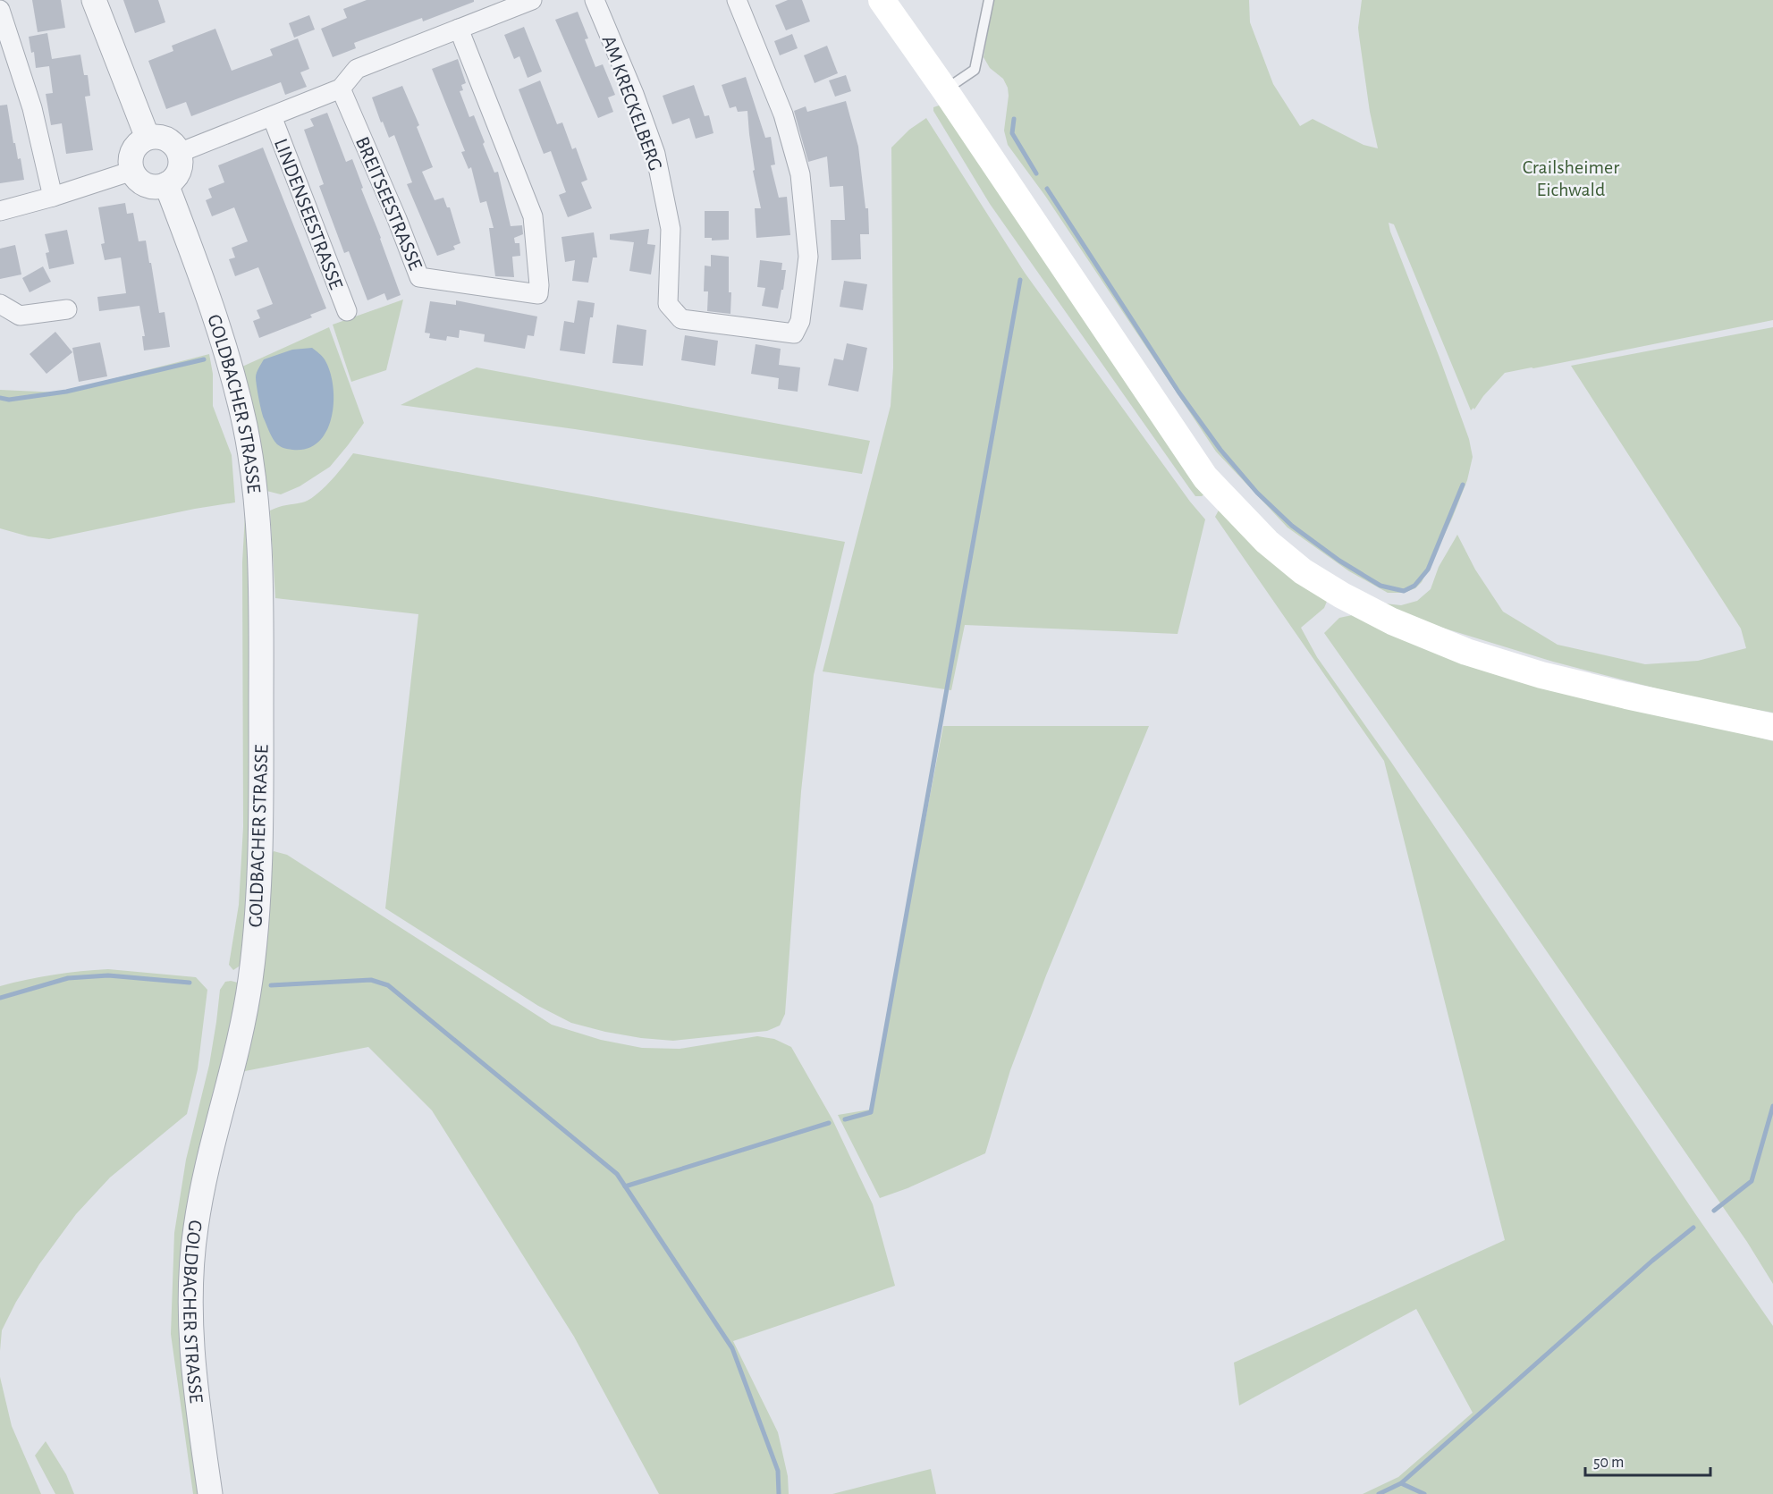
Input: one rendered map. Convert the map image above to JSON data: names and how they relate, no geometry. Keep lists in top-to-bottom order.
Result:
{
  "streets": {
    "street": [
      "AM KRECKELBERG",
      "BREITSEESTRASSE",
      "LINDENSEESTRASSE",
      "GOLDBACHER STRASSE"
    ]
  },
  "parks": ["Crailsheimer Eichwald"],
  "scale_bar": "50 m"
}
